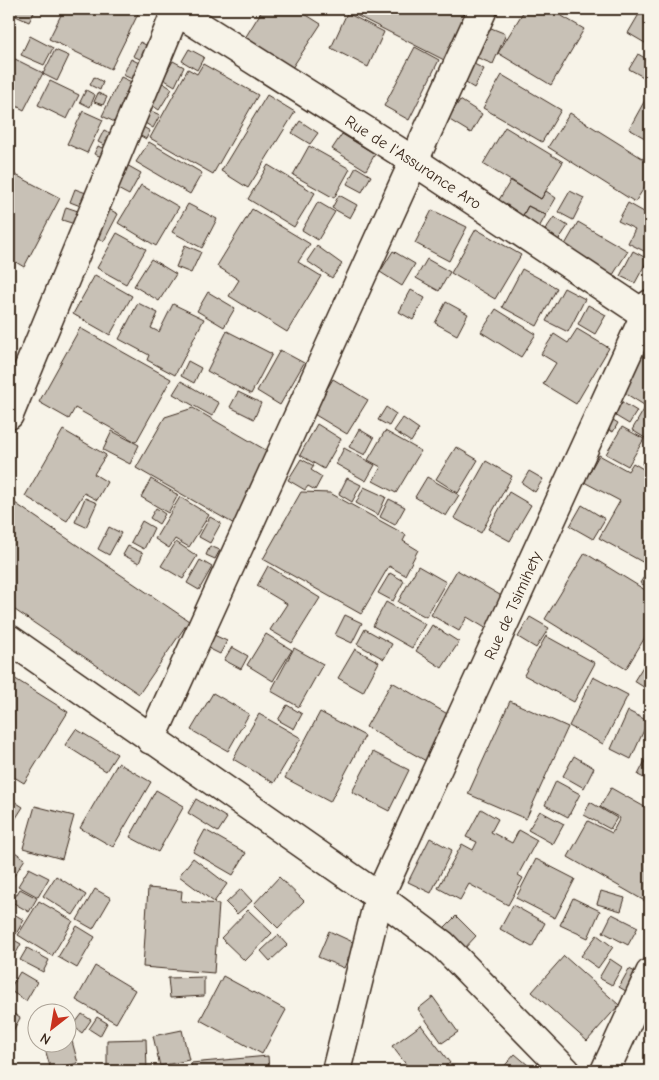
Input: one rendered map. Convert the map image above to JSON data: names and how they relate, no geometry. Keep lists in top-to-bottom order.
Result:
{
  "streets": {
    "street": ["Rue de l'Assurance Aro", "Rue de Tsimihety"]
  },
  "crossings": [
    ["Rue de l'Assurance Aro", "Rue de Tsimihety"]
  ],
  "north": "bottom left"
}
